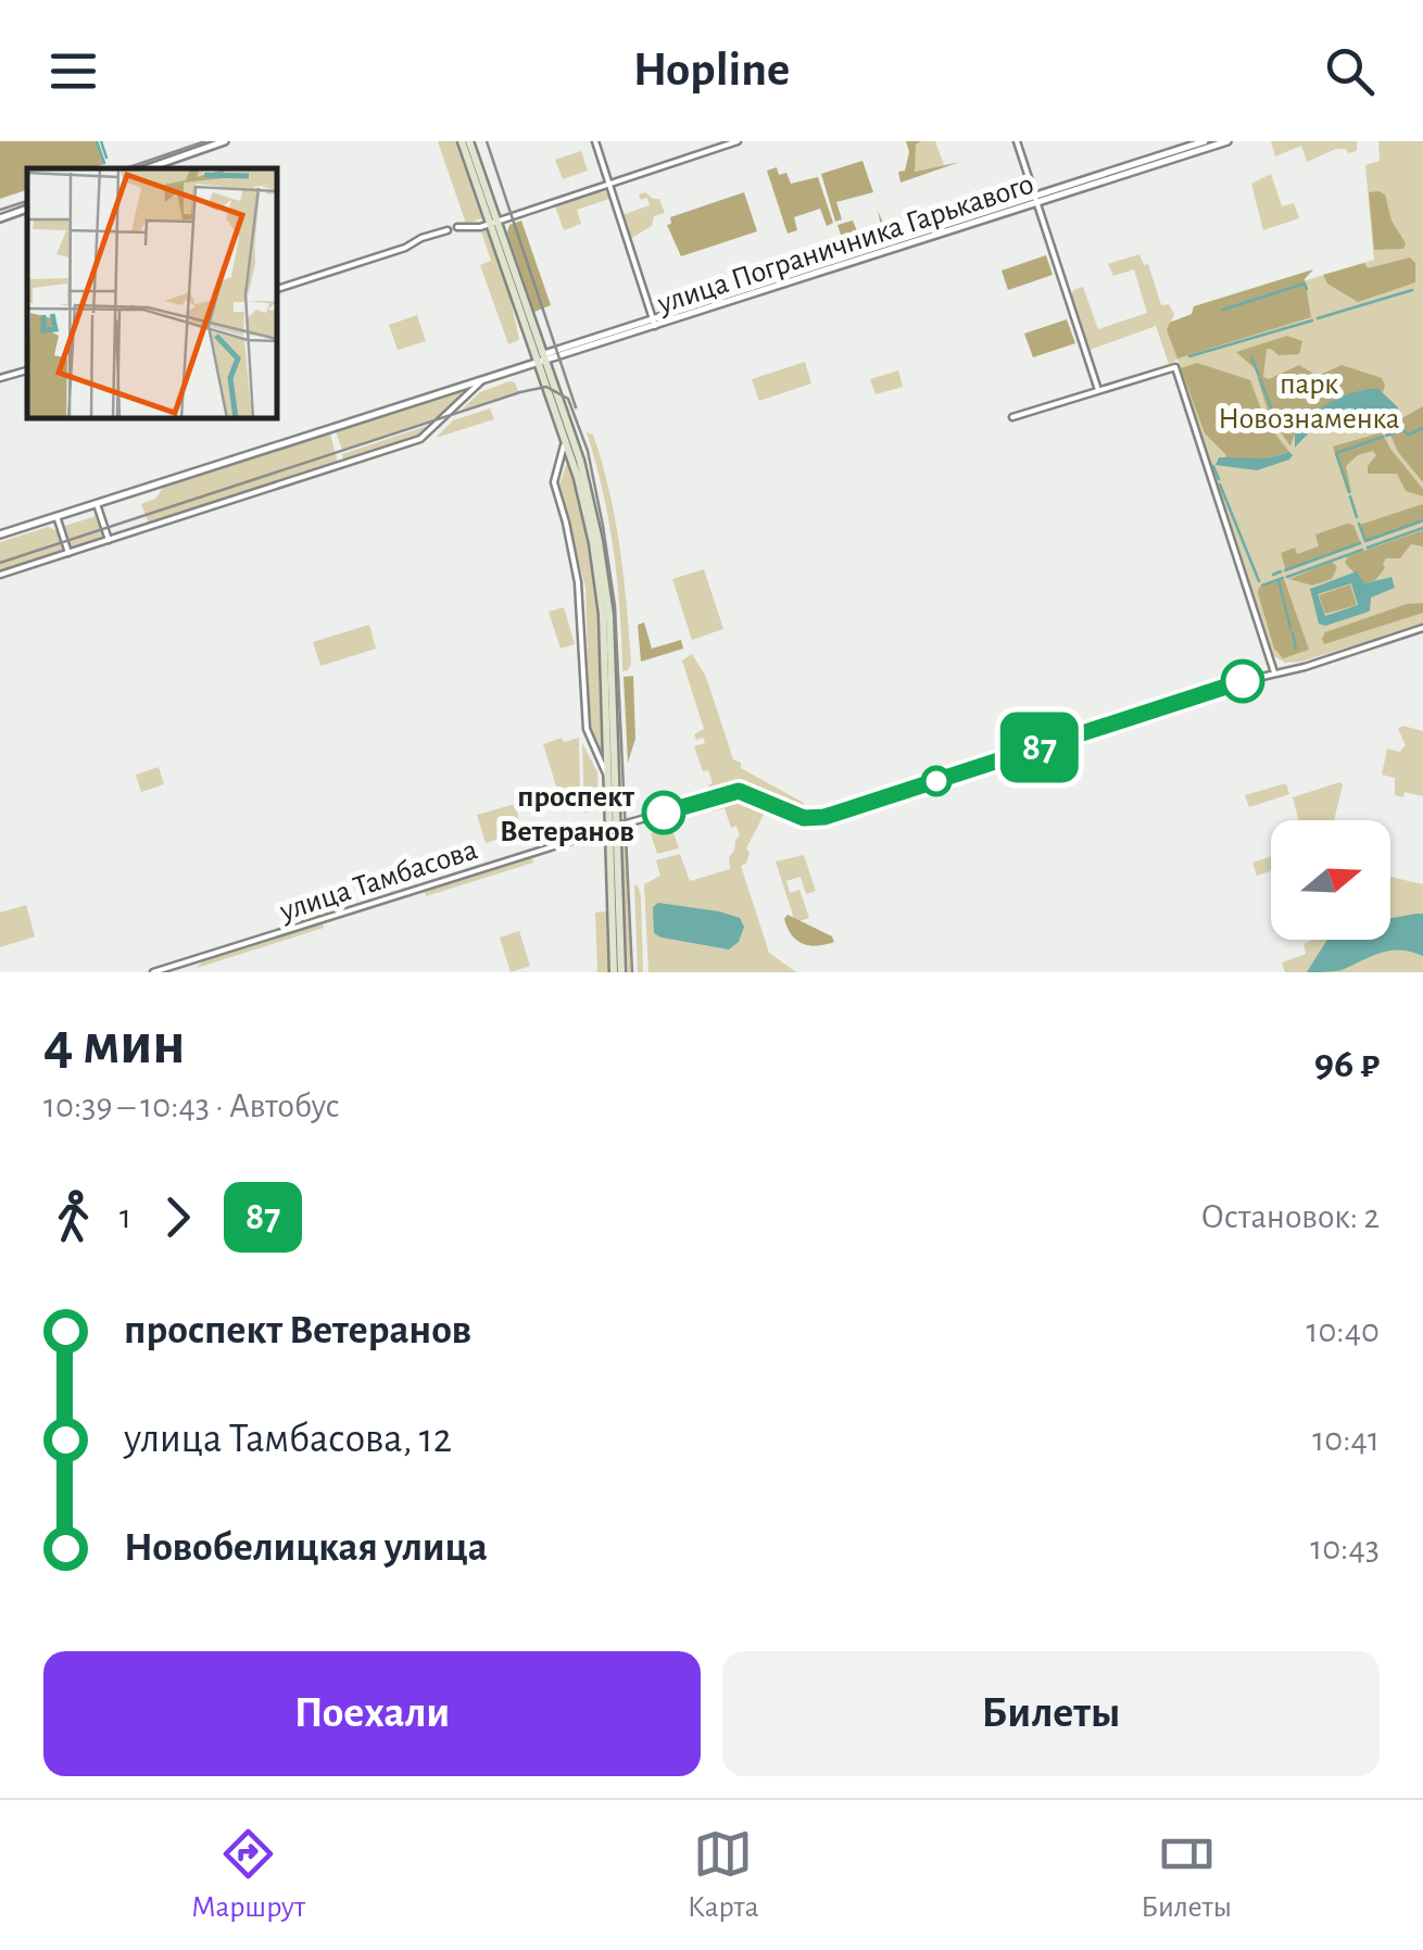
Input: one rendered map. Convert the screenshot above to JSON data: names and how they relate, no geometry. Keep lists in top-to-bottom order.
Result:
{
  "streets": {
    "street": ["улица Пограничника Гарькавого", "улица Тамбасова"]
  },
  "parks": ["парк Новознаменка"],
  "places": ["проспект Ветеранов"],
  "lines": ["bus line 87"],
  "north": "right",
  "page": {
    "header": "Hopline",
    "on_map": "87",
    "heading": ["4 мин", "10:39 – 10:43 · Автобус", "96 ₽"],
    "legs": ["1", "87", "Остановок: 2"],
    "list": [
      {
        "name": "проспект Ветеранов",
        "value": "10:40"
      },
      {
        "name": "улица Тамбасова, 12",
        "value": "10:41"
      },
      {
        "name": "Новобелицкая улица",
        "value": "10:43"
      }
    ],
    "buttons": ["Поехали", "Билеты"],
    "tabs": ["Маршрут", "Карта", "Билеты"]
  }
}
